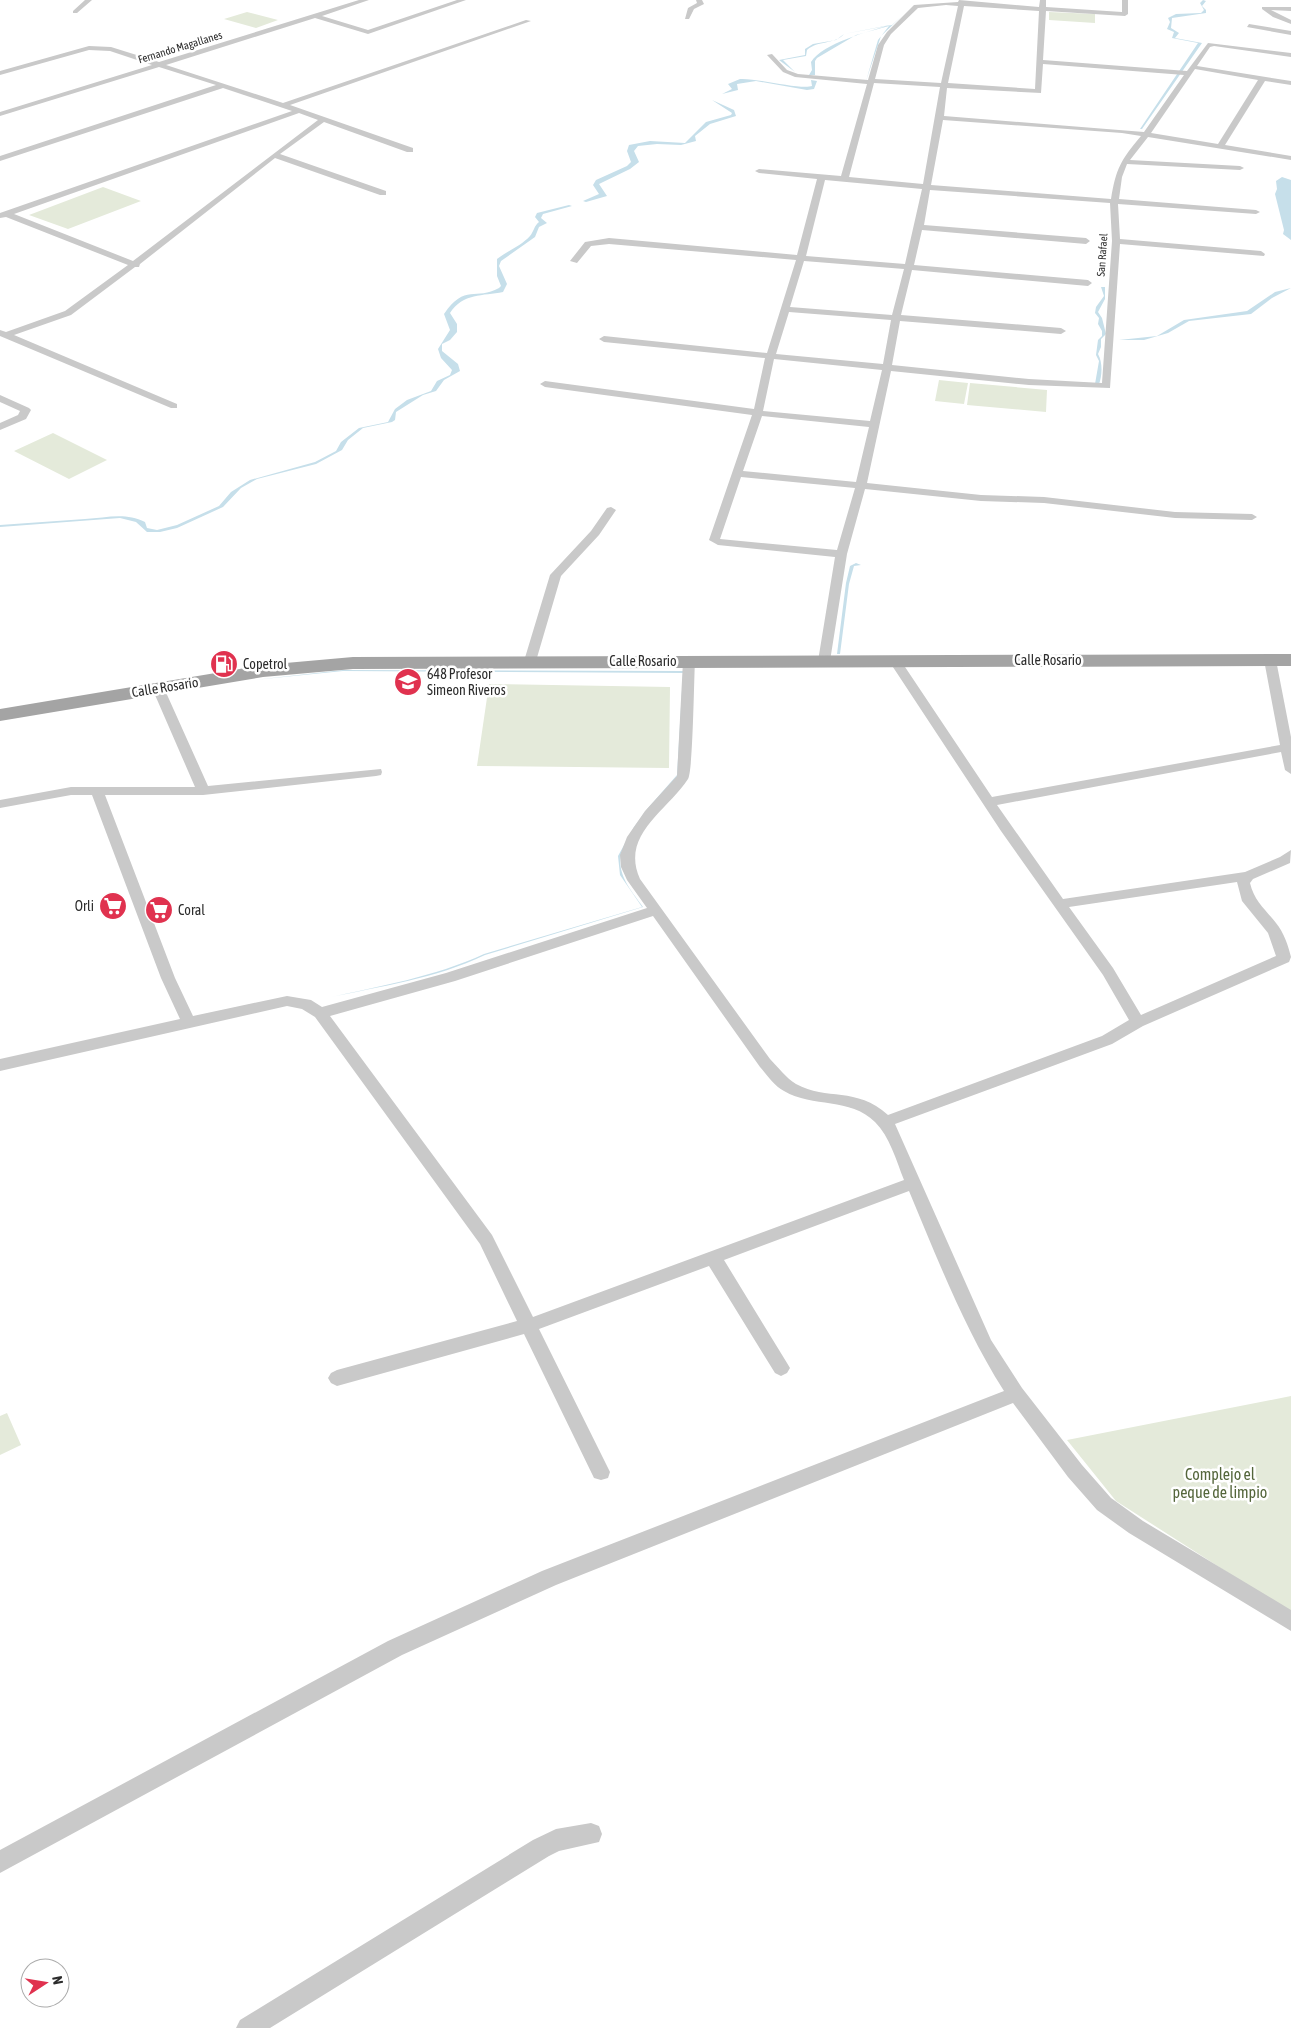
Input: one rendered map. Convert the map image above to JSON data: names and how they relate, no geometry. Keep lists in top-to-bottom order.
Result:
{
  "streets": {
    "main road": ["Calle Rosario"],
    "street": ["Fernando Magallanes", "San Rafael"]
  },
  "parks": ["Complejo el peque de limpio"],
  "places": {
    "fuel station": ["Copetrol"],
    "school or university": ["648 Profesor Simeon Riveros"],
    "supermarket": ["Orli", "Coral"]
  },
  "north": "right"
}
